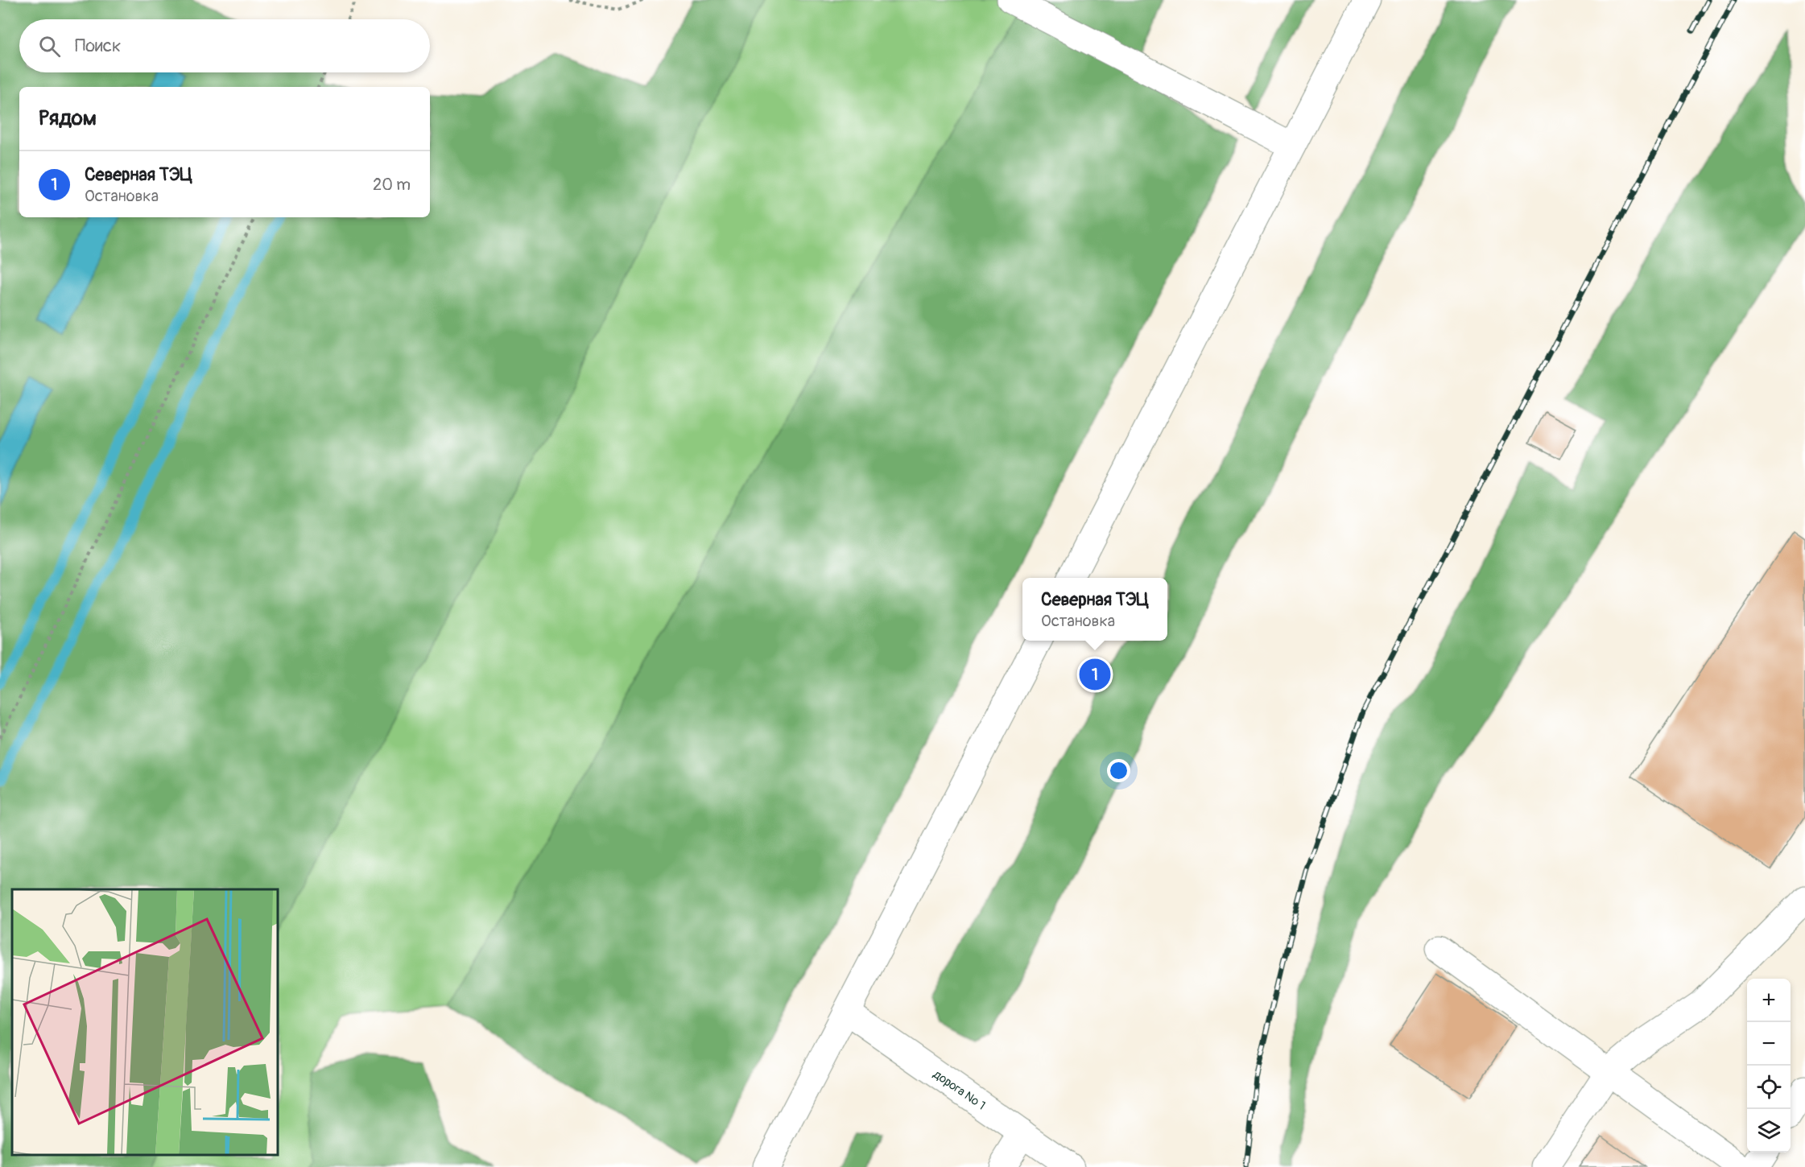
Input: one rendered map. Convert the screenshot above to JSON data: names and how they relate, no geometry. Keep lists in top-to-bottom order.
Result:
{
  "streets": {
    "main road": ["дорога № 1"]
  },
  "page": {
    "search": "Поиск",
    "heading": "Рядом",
    "list": [
      {
        "mark": "1",
        "name": "Северная ТЭЦ",
        "note": "Остановка",
        "value": "20 m"
      }
    ],
    "popup": ["Северная ТЭЦ", "Остановка"],
    "pins": "1",
    "map_buttons": ["+", "−"]
  }
}
